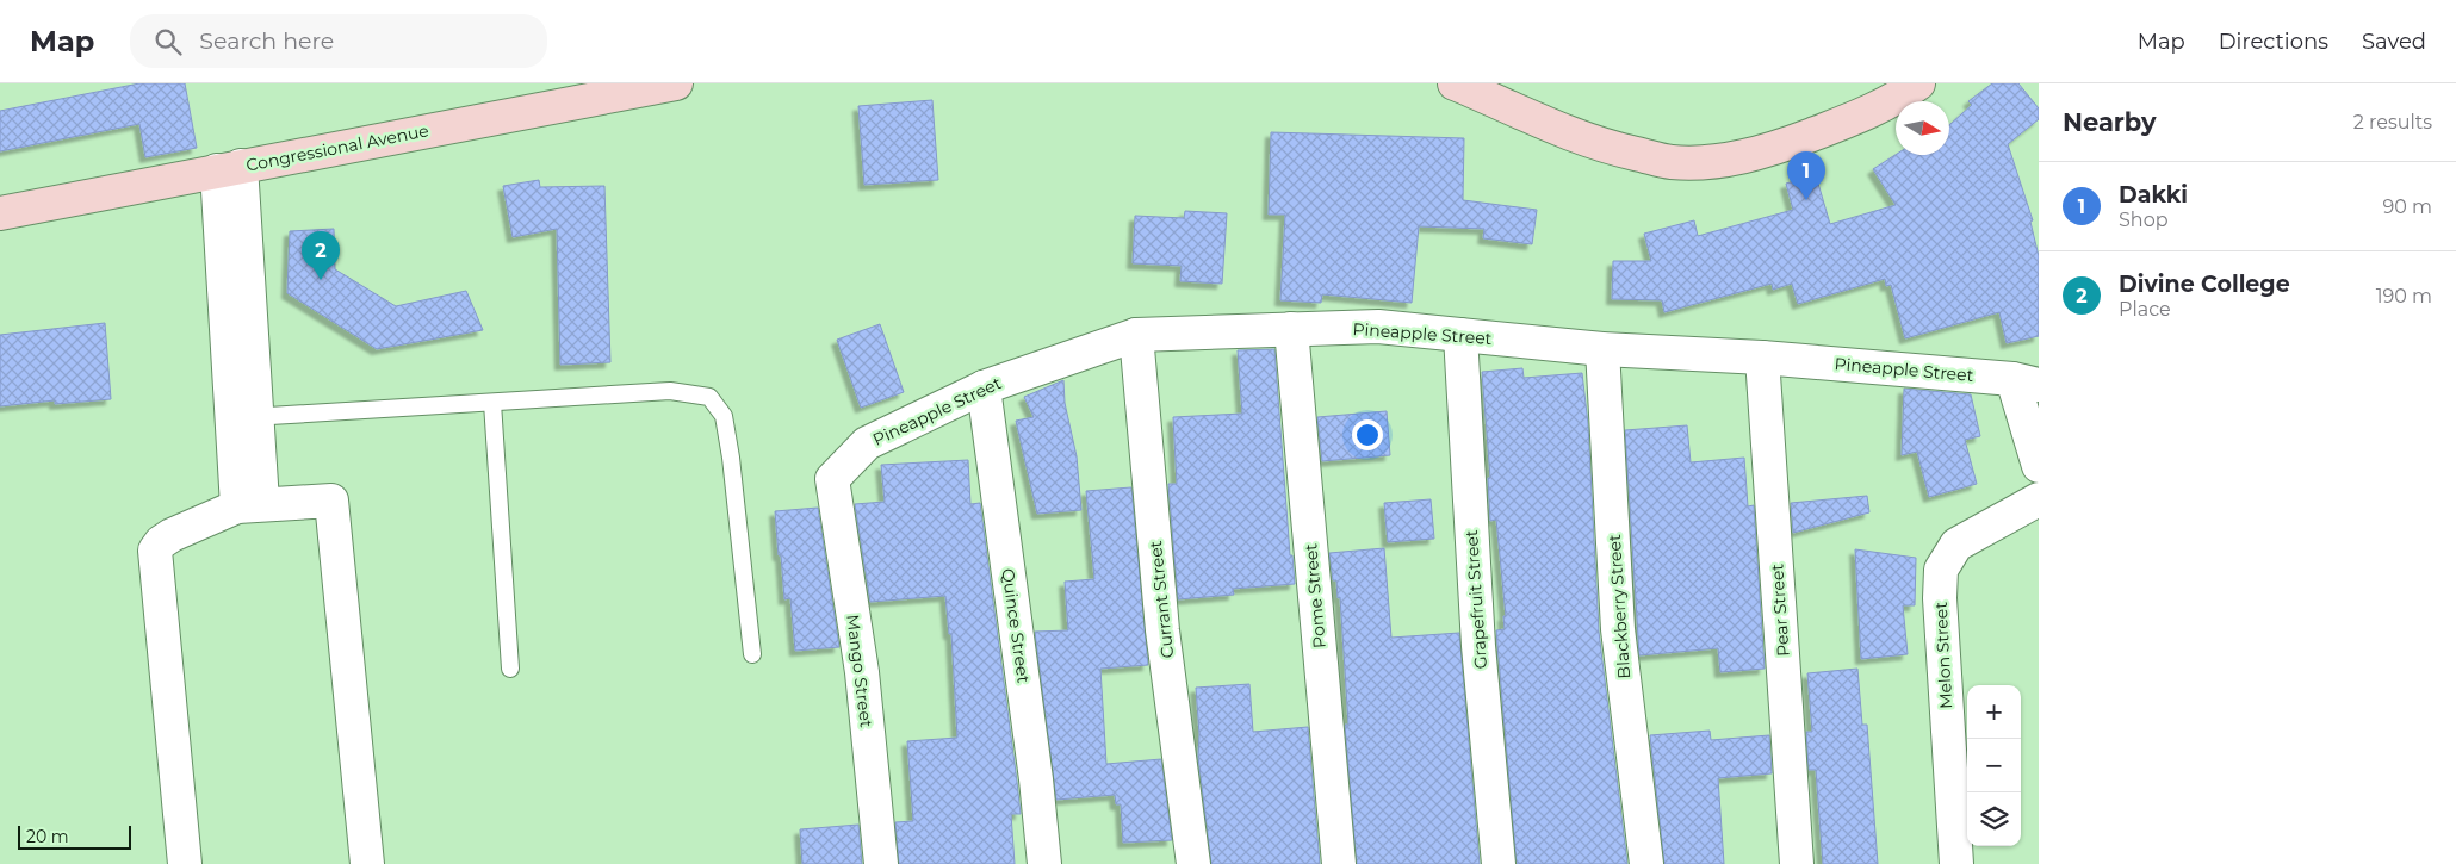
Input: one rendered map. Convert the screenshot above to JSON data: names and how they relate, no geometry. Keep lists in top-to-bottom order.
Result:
{
  "streets": {
    "main road": ["Congressional Avenue"],
    "street": [
      "Pineapple Street",
      "Pome Street",
      "Currant Street",
      "Grapefruit Street",
      "Blackberry Street",
      "Pear Street",
      "Quince Street",
      "Melon Street",
      "Mango Street"
    ]
  },
  "crossings": [
    ["Pineapple Street", "Pome Street"],
    ["Pineapple Street", "Currant Street"],
    ["Pineapple Street", "Grapefruit Street"],
    ["Pineapple Street", "Blackberry Street"],
    ["Pineapple Street", "Pear Street"],
    ["Pineapple Street", "Quince Street"],
    ["Pineapple Street", "Mango Street"]
  ],
  "scale_bar": "20 m",
  "north": "right",
  "page": {
    "header": "Map",
    "search": "Search here",
    "nav": ["Map", "Directions", "Saved"],
    "heading": ["Nearby", "2 results"],
    "pins": ["1", "2"],
    "list": [
      {
        "mark": "1",
        "name": "Dakki",
        "note": "Shop",
        "value": "90 m"
      },
      {
        "mark": "2",
        "name": "Divine College",
        "note": "Place",
        "value": "190 m"
      }
    ],
    "map_buttons": ["+", "−"],
    "scale": "20 m"
  }
}
